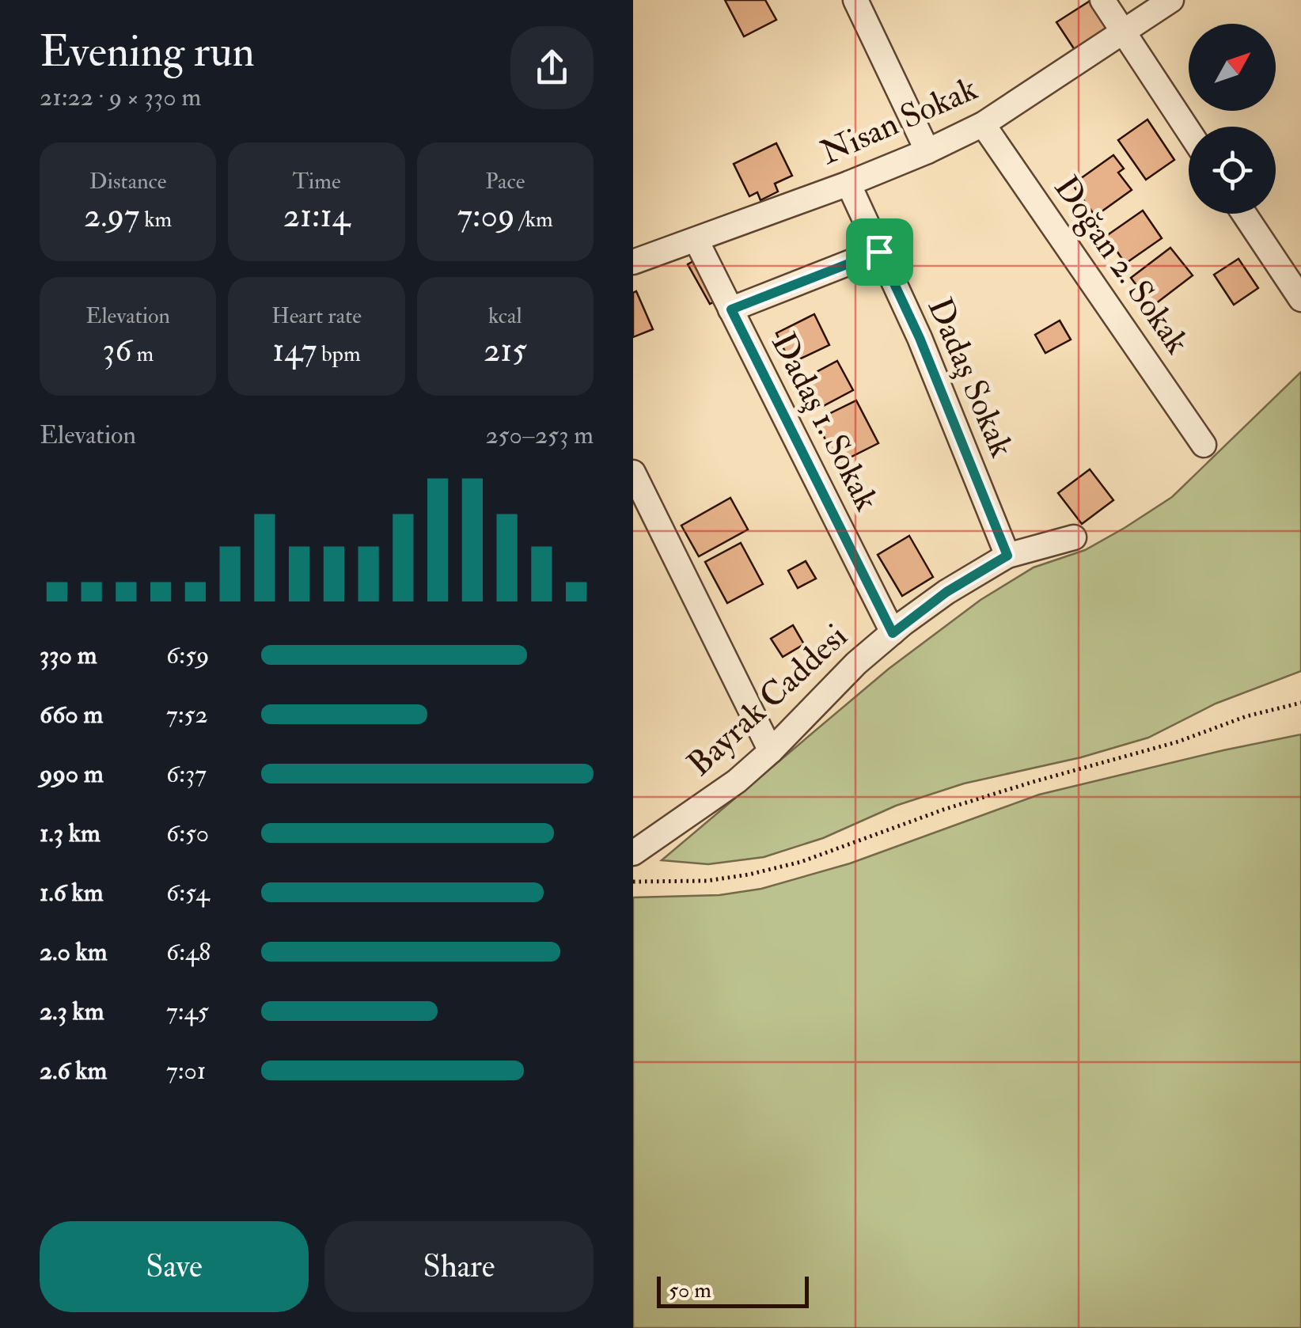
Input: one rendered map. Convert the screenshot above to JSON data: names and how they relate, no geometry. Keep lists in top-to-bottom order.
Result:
{
  "streets": {
    "street": [
      "Nisan Sokak",
      "Doğan 2. Sokak",
      "Dadaş Sokak",
      "Dadaş 1. Sokak",
      "Bayrak Caddesi"
    ]
  },
  "crossings": [
    ["Nisan Sokak", "Doğan 2. Sokak"],
    ["Nisan Sokak", "Dadaş Sokak"],
    ["Nisan Sokak", "Dadaş 1. Sokak"],
    ["Dadaş Sokak", "Bayrak Caddesi"],
    ["Dadaş 1. Sokak", "Bayrak Caddesi"]
  ],
  "scale_bar": "50 m",
  "north": "top right",
  "page": {
    "heading": ["Evening run", "21:22 · 9 × 330 m"],
    "stats": [
      ["Distance", "2.97 km"],
      ["Time", "21:14"],
      ["Pace", "7:09 /km"],
      ["Elevation", "36 m"],
      ["Heart rate", "147 bpm"],
      ["kcal", "215"]
    ],
    "chart": ["Elevation", "250–253 m"],
    "list": [
      {
        "name": "330 m",
        "note": "6:59"
      },
      {
        "name": "660 m",
        "note": "7:52"
      },
      {
        "name": "990 m",
        "note": "6:37"
      },
      {
        "name": "1.3 km",
        "note": "6:50"
      },
      {
        "name": "1.6 km",
        "note": "6:54"
      },
      {
        "name": "2.0 km",
        "note": "6:48"
      },
      {
        "name": "2.3 km",
        "note": "7:45"
      },
      {
        "name": "2.6 km",
        "note": "7:01"
      }
    ],
    "buttons": ["Save", "Share"],
    "scale": "50 m"
  }
}
